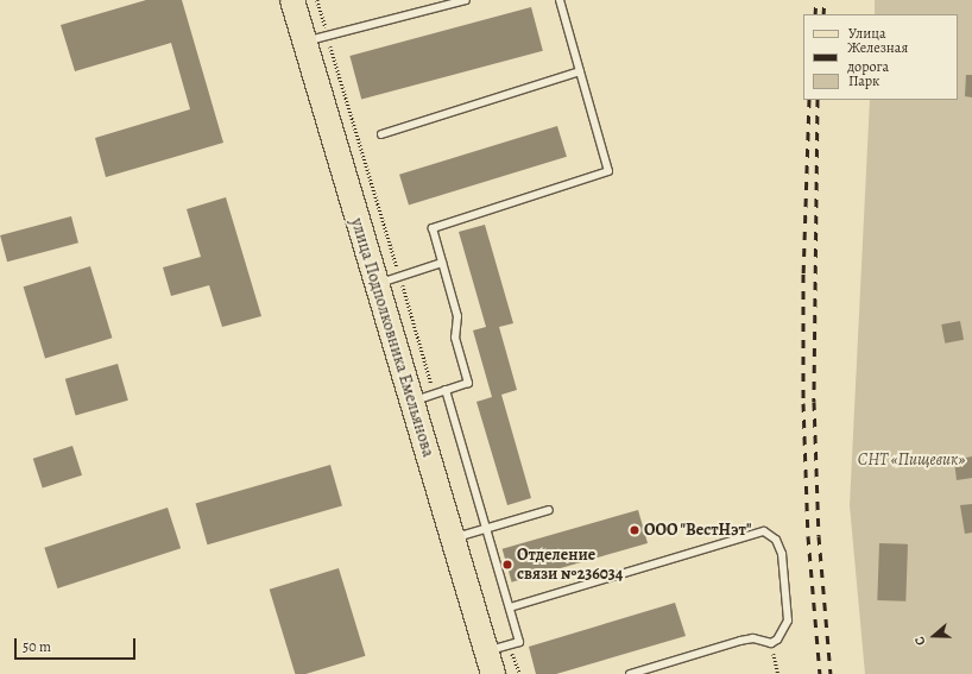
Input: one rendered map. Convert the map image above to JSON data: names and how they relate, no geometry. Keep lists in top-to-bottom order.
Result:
{
  "streets": {
    "main road": ["улица Подполковника Емельянова"]
  },
  "parks": ["СНТ «Пищевик»"],
  "places": ["ООО \"ВестНэт\"", "Отделение связи №236034"],
  "legend": ["Улица", "Железная дорога", "Парк"],
  "scale_bar": "50 m",
  "north": "left"
}
